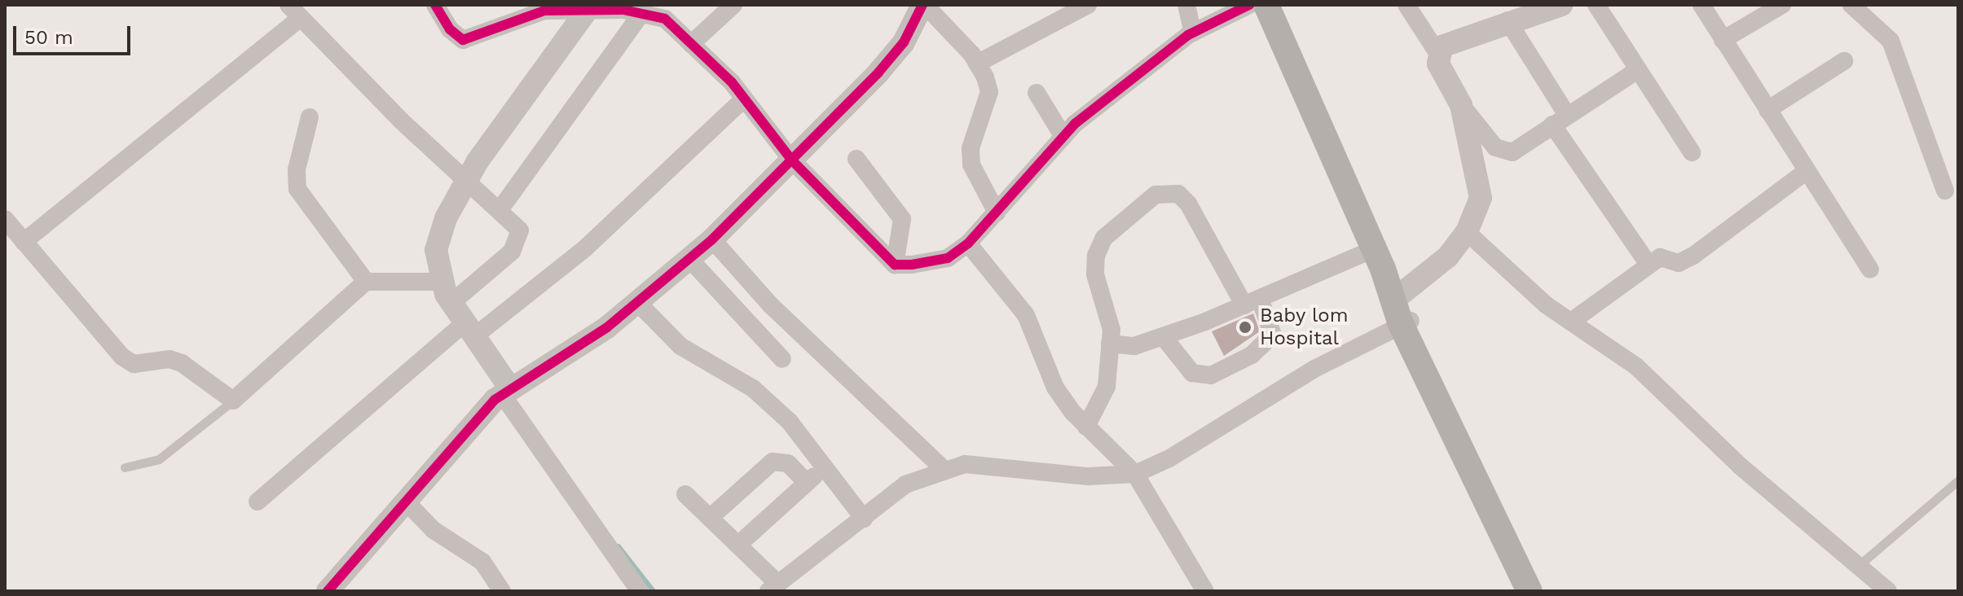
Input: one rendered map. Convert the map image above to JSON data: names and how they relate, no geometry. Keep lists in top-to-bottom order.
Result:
{
  "places": ["Baby lom Hospital"],
  "scale_bar": "50 m"
}
